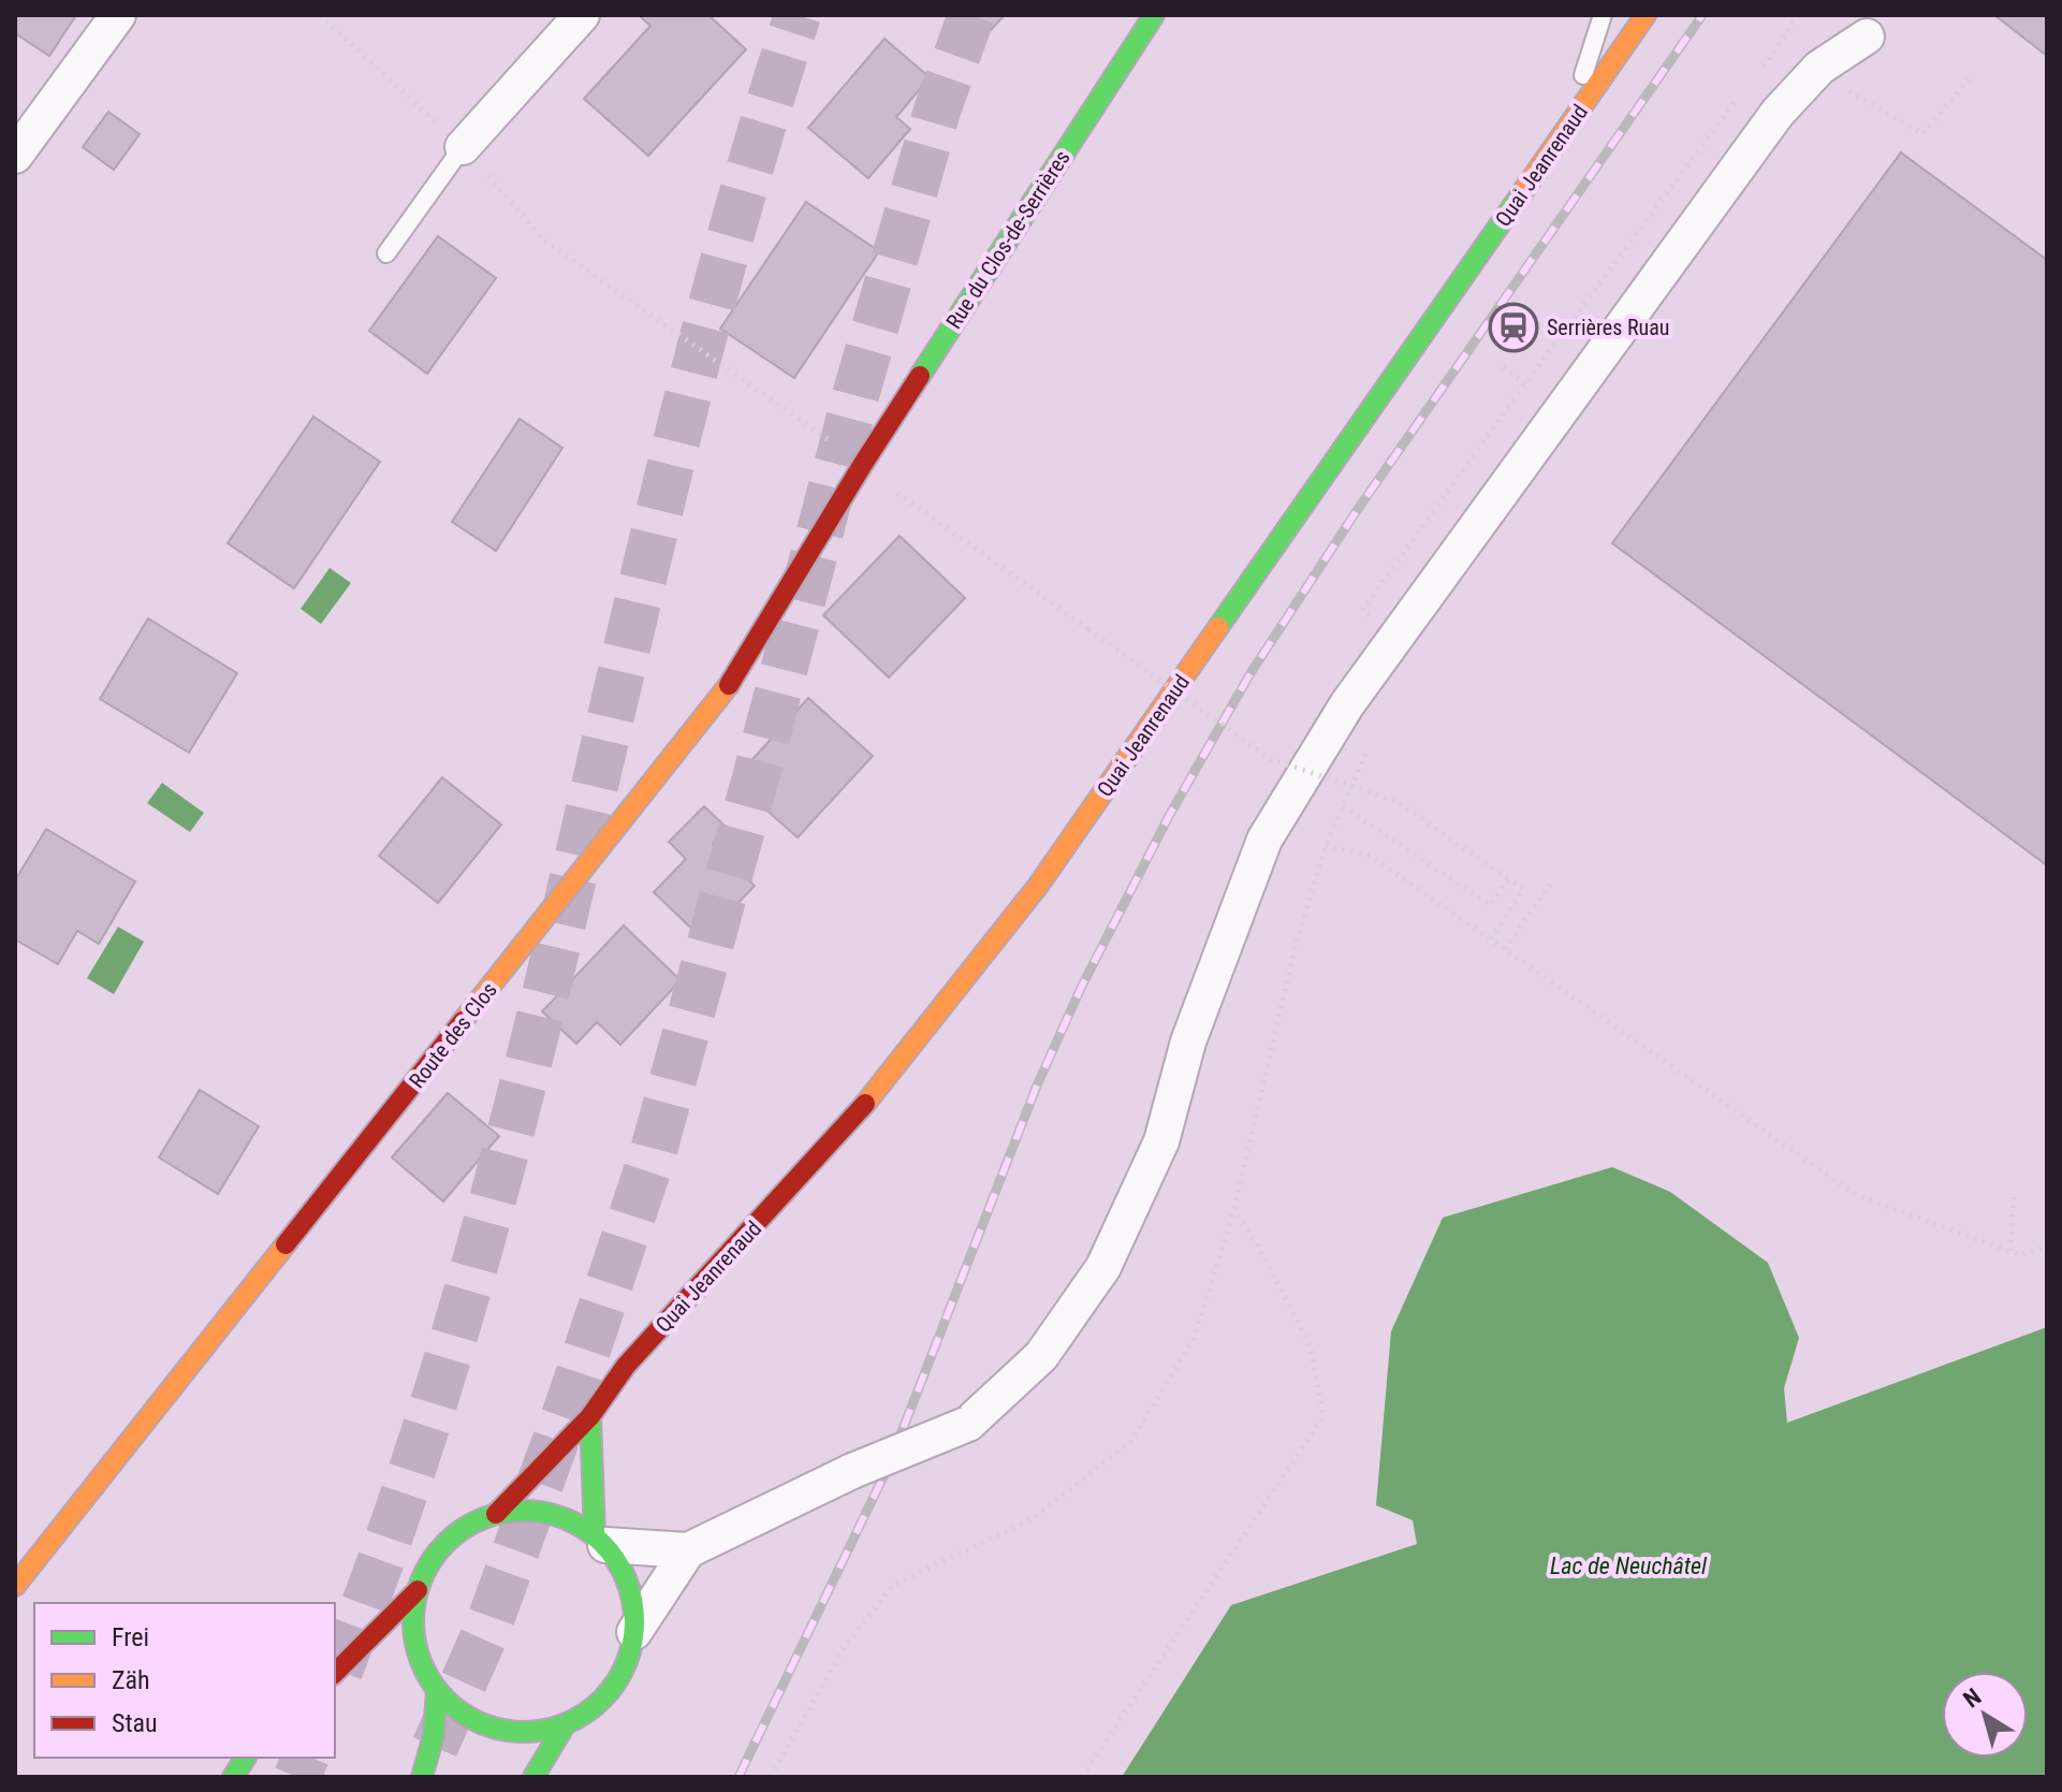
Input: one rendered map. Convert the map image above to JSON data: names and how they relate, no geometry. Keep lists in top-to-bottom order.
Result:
{
  "streets": {
    "main road": ["Quai Jeanrenaud", "Rue du Clos-de-Serrières", "Route des Clos"]
  },
  "crossings": [
    ["Rue du Clos-de-Serrières", "Route des Clos"]
  ],
  "water": ["Lac de Neuchâtel"],
  "places": {
    "station": ["Serrières Ruau"]
  },
  "legend": ["Frei", "Zäh", "Stau"],
  "north": "top left"
}
